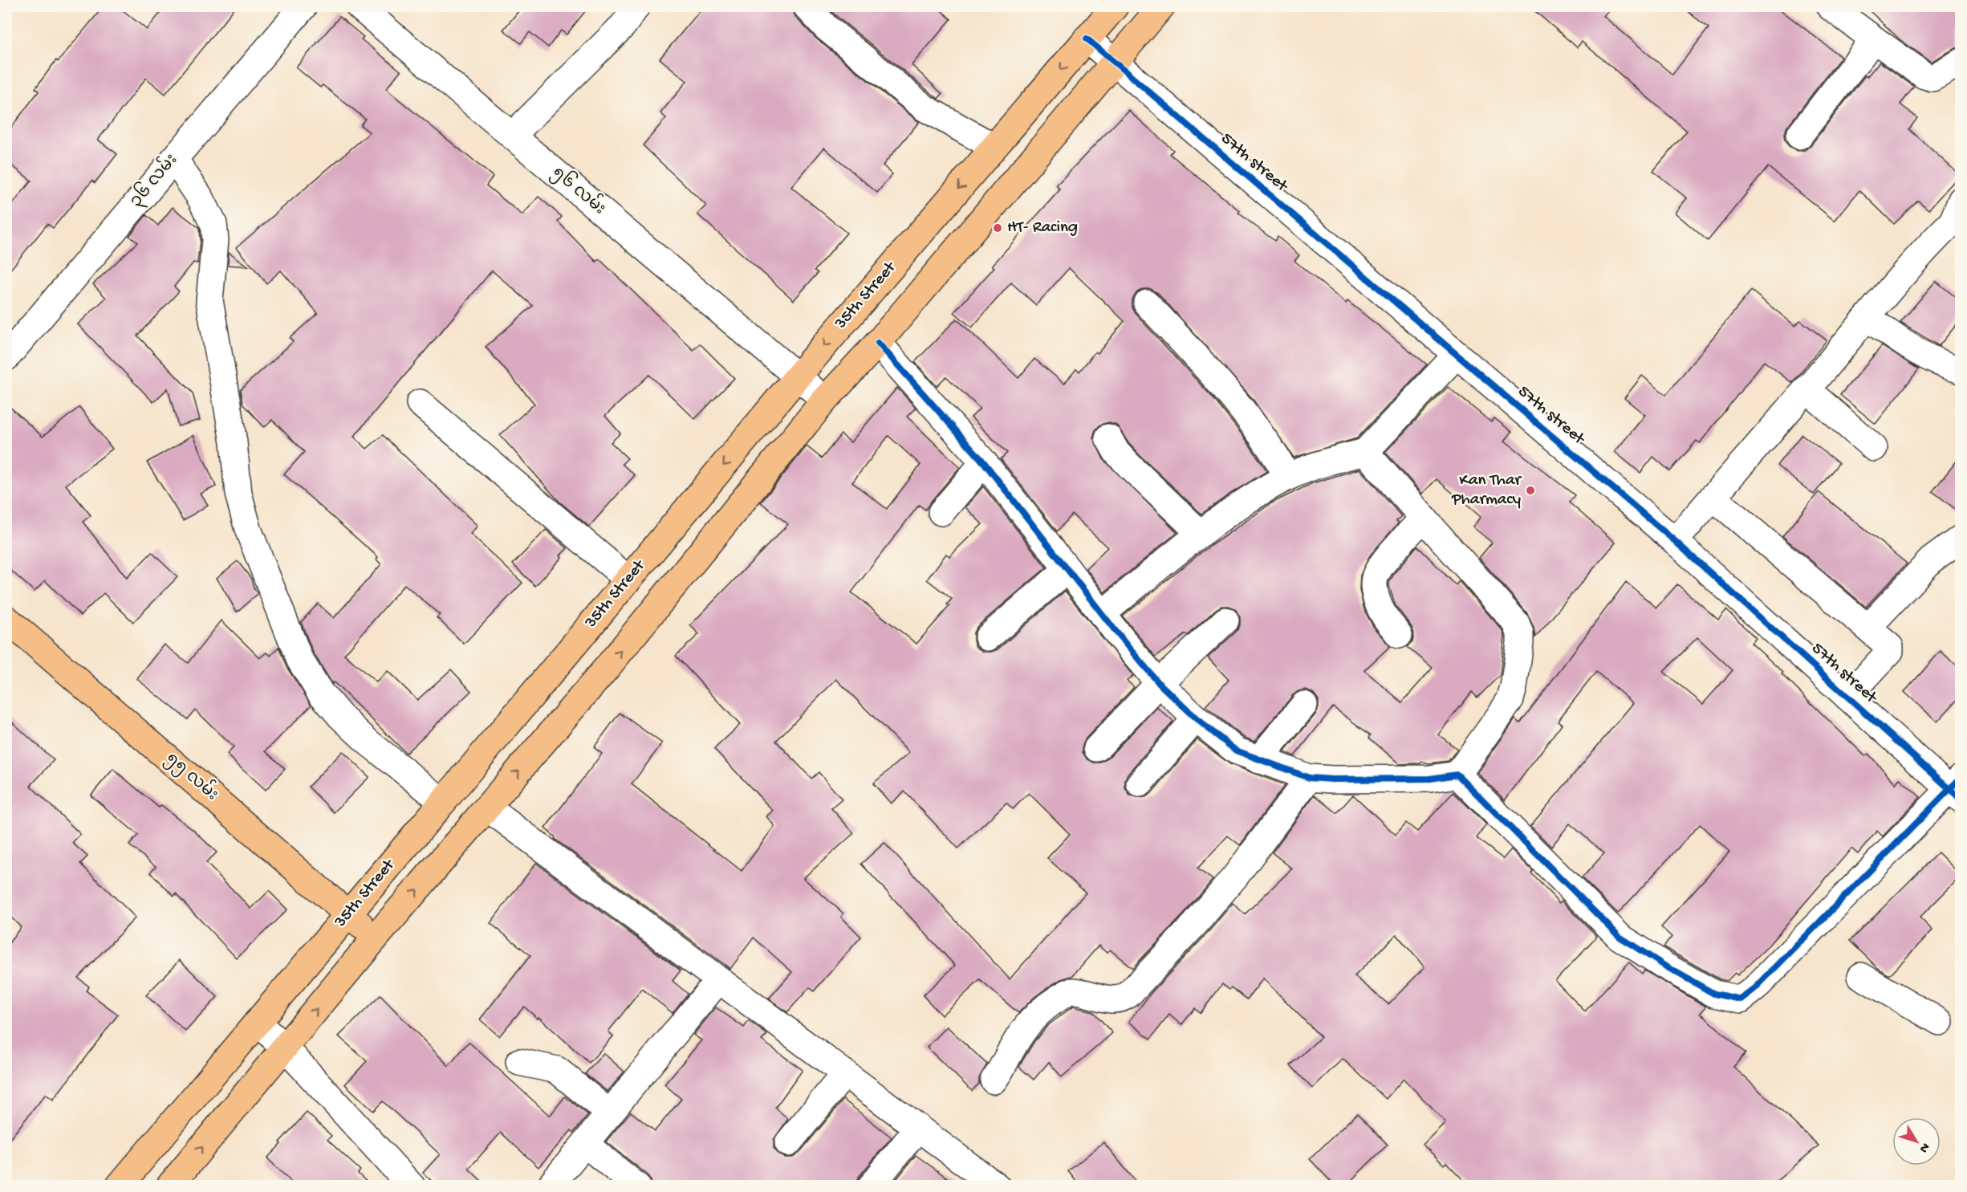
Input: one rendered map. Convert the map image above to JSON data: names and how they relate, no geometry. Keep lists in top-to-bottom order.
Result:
{
  "streets": {
    "main road": ["35th Street", "၅၅ လမ်း"],
    "street": ["57th street", "၃၆ လမ်း", "၅၆ လမ်း"]
  },
  "crossings": [
    ["57th street", "35th Street"],
    ["၅၆ လမ်း", "35th Street"],
    ["35th Street", "၅၅ လမ်း"]
  ],
  "places": ["HT- Racing", "Kan Thar Pharmacy"],
  "north": "bottom right"
}
